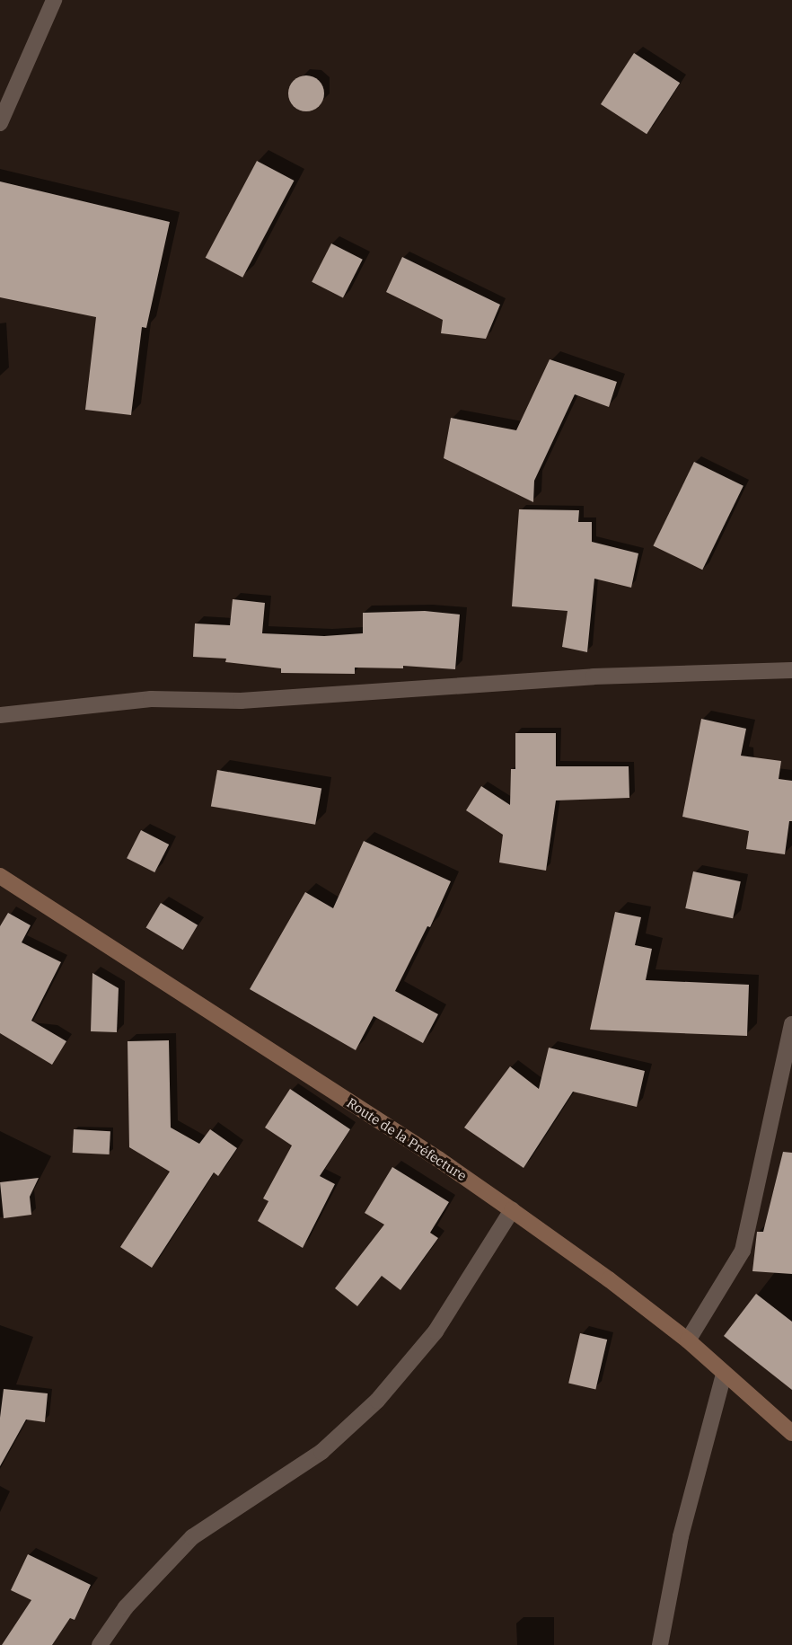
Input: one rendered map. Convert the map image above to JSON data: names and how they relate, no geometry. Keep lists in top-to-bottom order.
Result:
{
  "streets": {
    "street": ["Route de la Préfecture"]
  }
}
